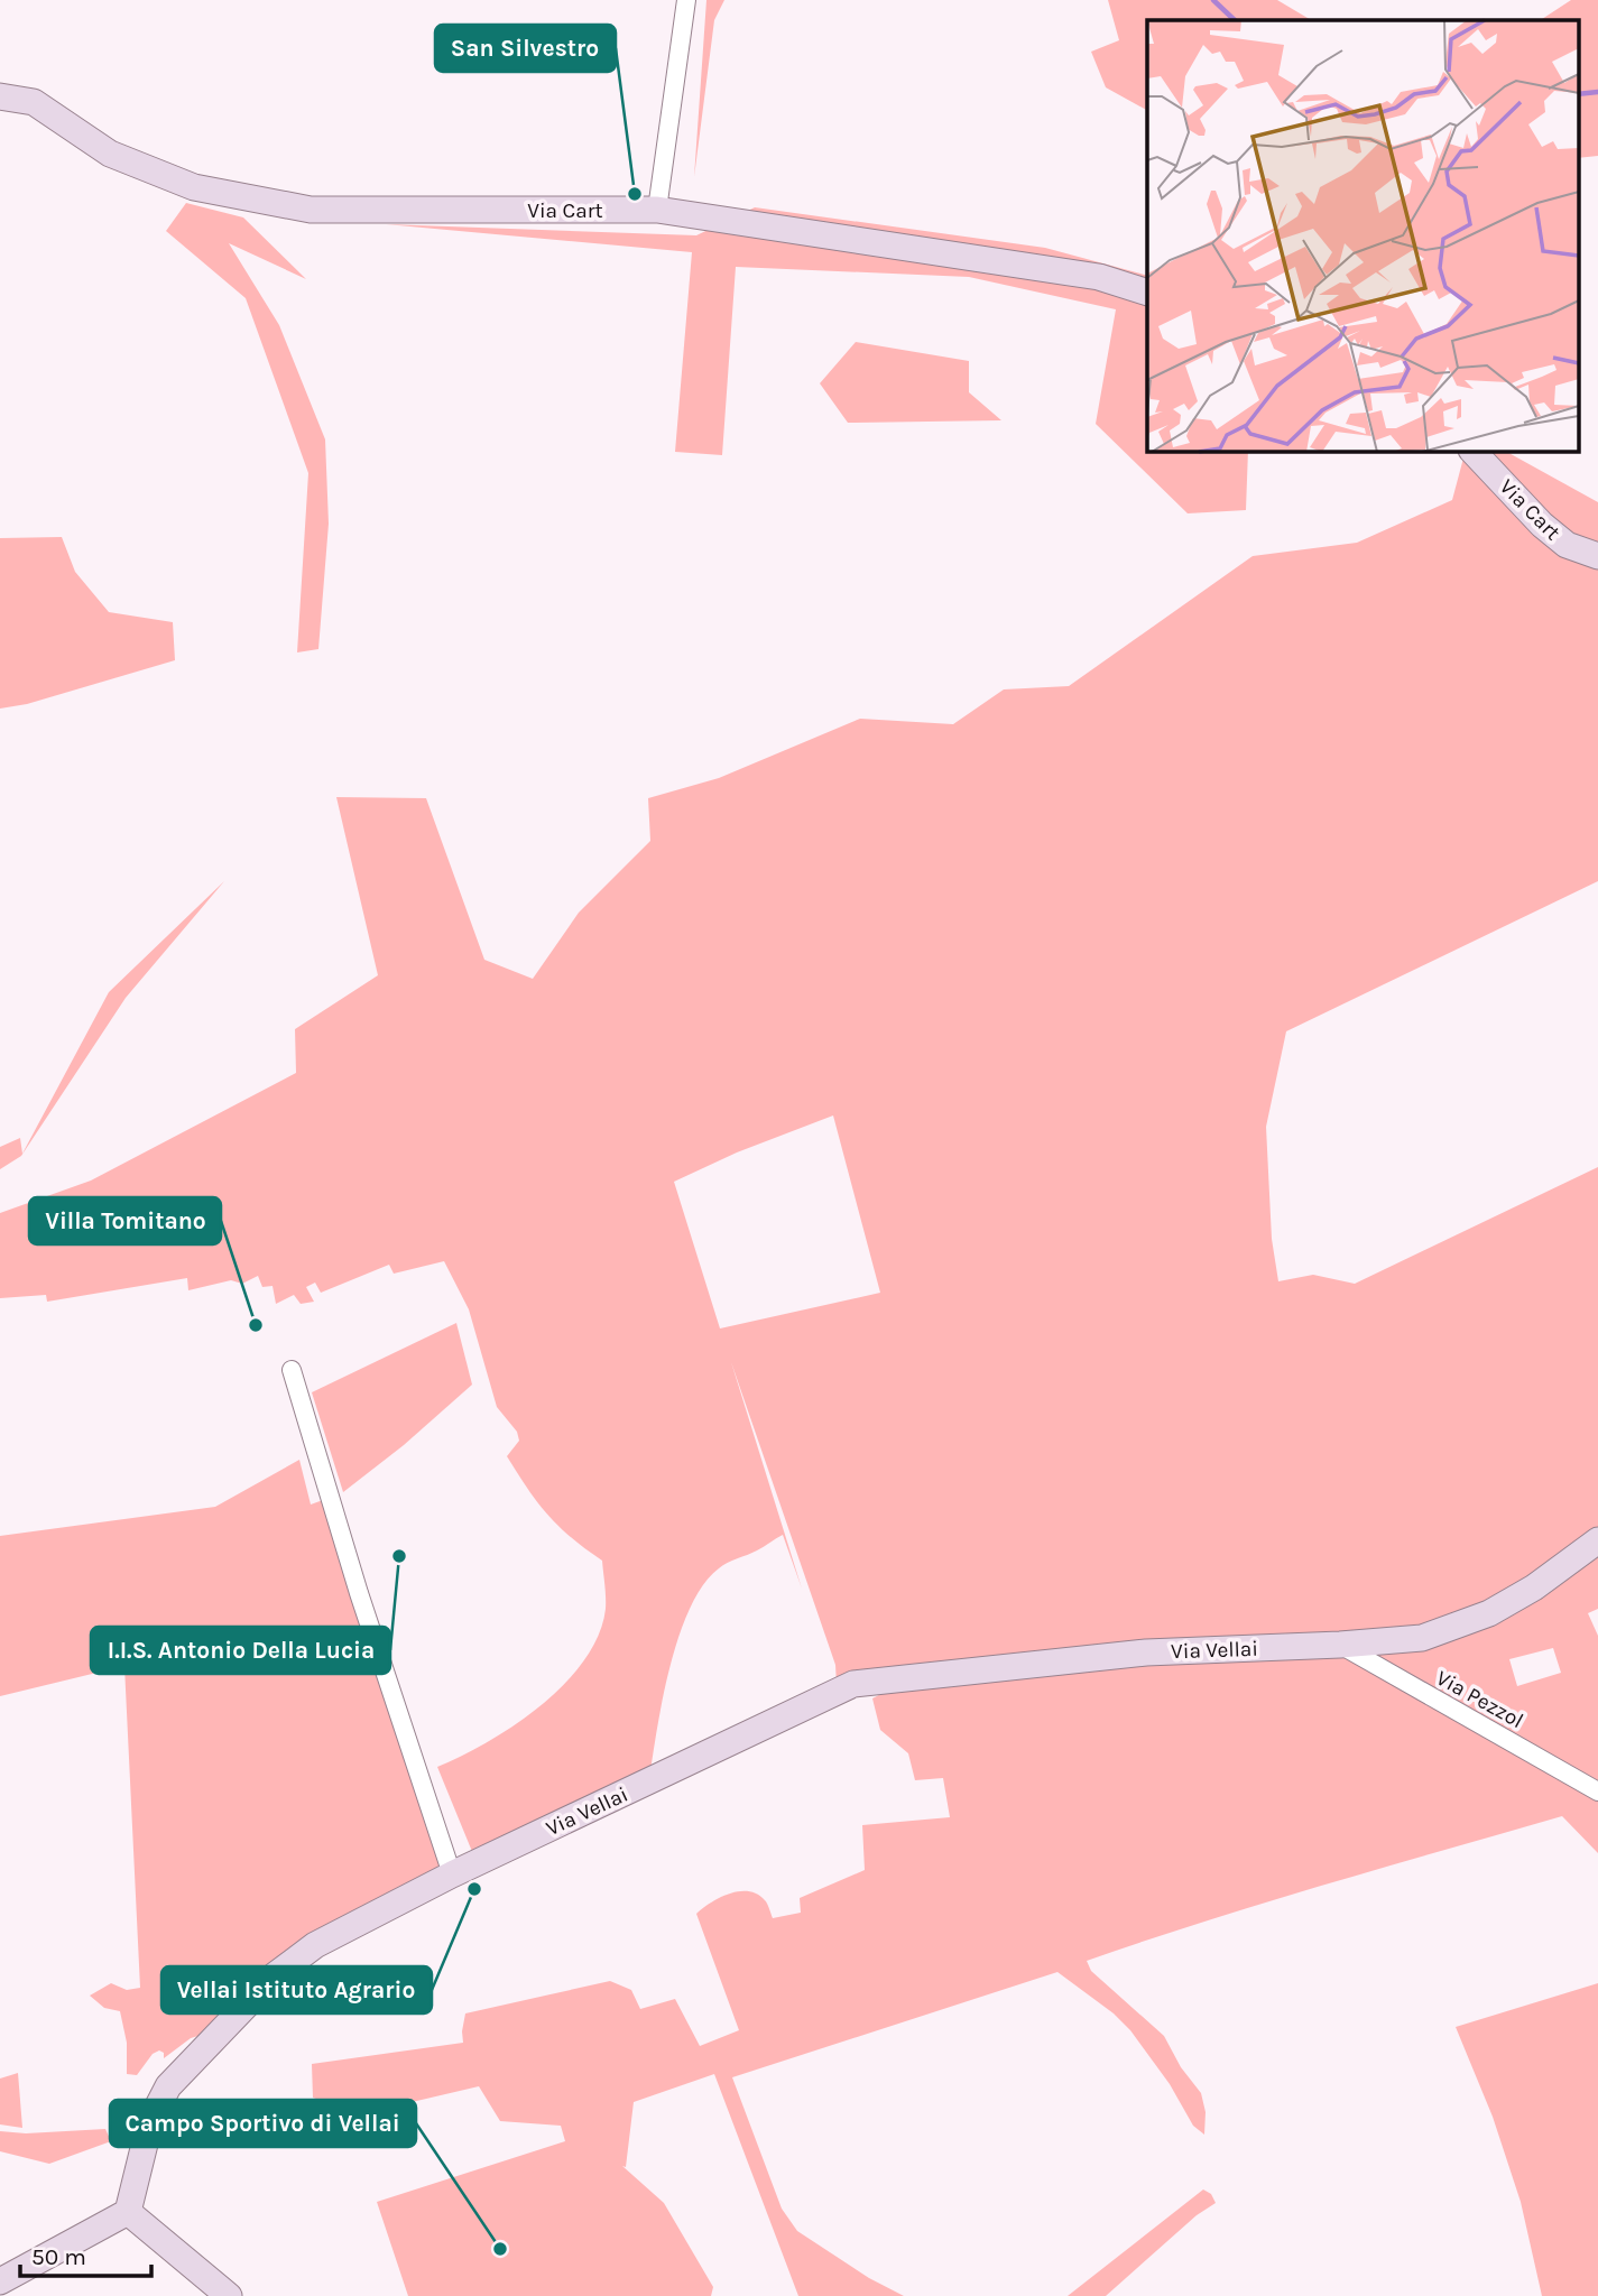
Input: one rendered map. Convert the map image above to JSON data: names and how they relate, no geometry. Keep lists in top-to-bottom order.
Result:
{
  "streets": {
    "street": ["Via Cart", "Via Vellai", "Via Pezzol"]
  },
  "crossings": [
    ["Via Vellai", "Via Pezzol"]
  ],
  "places": [
    "San Silvestro",
    "Villa Tomitano",
    "I.I.S. Antonio Della Lucia",
    "Vellai Istituto Agrario",
    "Campo Sportivo di Vellai"
  ],
  "scale_bar": "50 m"
}
